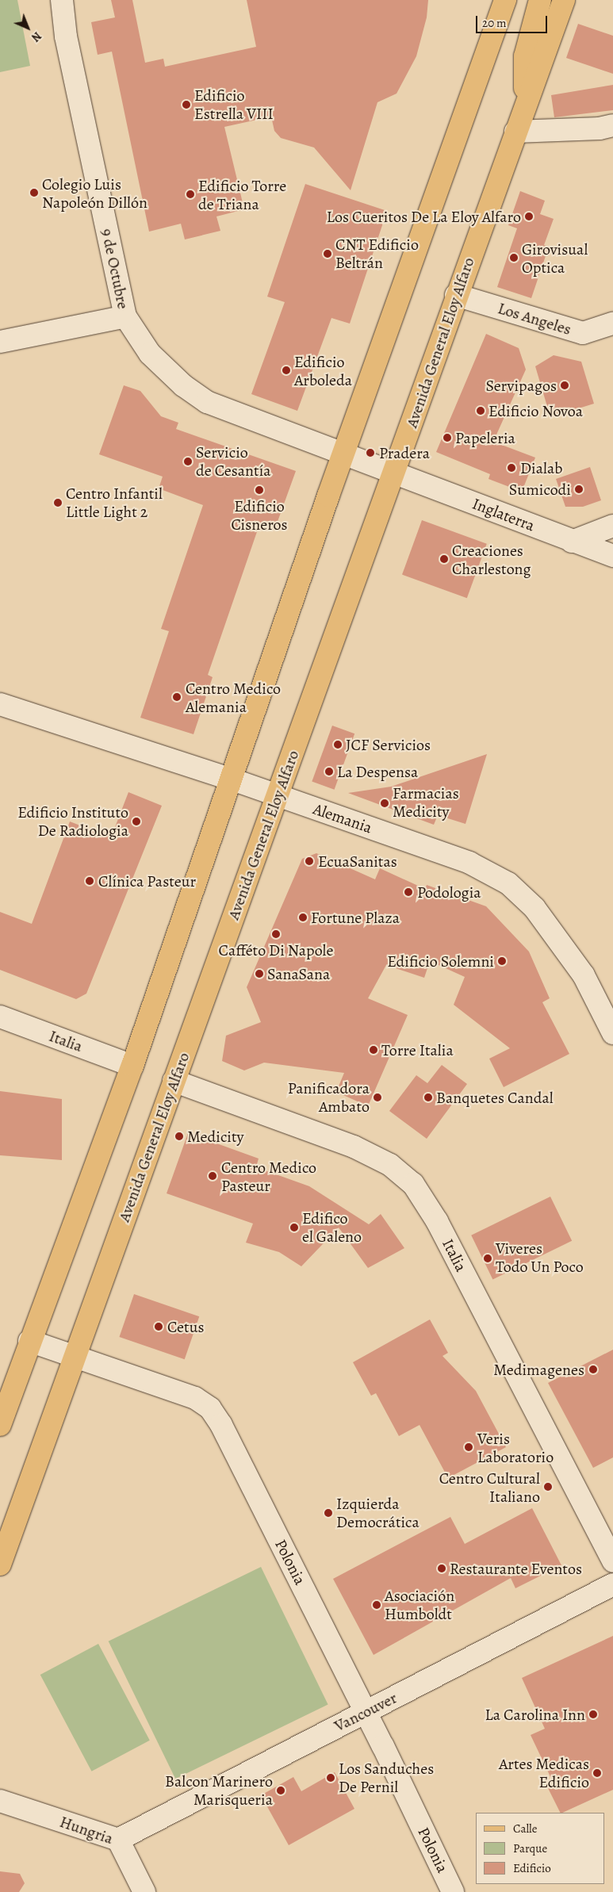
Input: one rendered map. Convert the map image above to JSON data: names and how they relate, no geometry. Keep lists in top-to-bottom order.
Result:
{
  "streets": {
    "main road": ["Avenida General Eloy Alfaro"],
    "street": [
      "9 de Octubre",
      "Los Angeles",
      "Inglaterra",
      "Alemania",
      "Italia",
      "Polonia",
      "Vancouver",
      "Hungria"
    ]
  },
  "crossings": [
    ["9 de Octubre", "Avenida General Eloy Alfaro"],
    ["9 de Octubre", "Inglaterra"],
    ["Los Angeles", "Avenida General Eloy Alfaro"],
    ["Avenida General Eloy Alfaro", "Inglaterra"],
    ["Avenida General Eloy Alfaro", "Alemania"],
    ["Avenida General Eloy Alfaro", "Italia"],
    ["Avenida General Eloy Alfaro", "Polonia"],
    ["Polonia", "Vancouver"],
    ["Vancouver", "Hungria"]
  ],
  "places": [
    "Edificio Estrella VIII",
    "Colegio Luis Napoleón Dillón",
    "Edificio Torre de Triana",
    "Los Cueritos De La Eloy Alfaro",
    "CNT Edificio Beltrán",
    "Girovisual Optica",
    "Edificio Arboleda",
    "Servipagos",
    "Edificio Novoa",
    "Papeleria",
    "Pradera",
    "Servicio de Cesantía",
    "Dialab",
    "Sumicodi",
    "Edificio Cisneros",
    "Centro Infantil Little Light 2",
    "Creaciones Charlestong",
    "Centro Medico Alemania",
    "JCF Servicios",
    "La Despensa",
    "Farmacias Medicity",
    "Edificio Instituto De Radiologia",
    "EcuaSanitas",
    "Clínica Pasteur",
    "Podologia",
    "Fortune Plaza",
    "Cafféto Di Napole",
    "Edificio Solemni",
    "SanaSana",
    "Torre Italia",
    "Panificadora Ambato",
    "Banquetes Candal",
    "Medicity",
    "Centro Medico Pasteur",
    "Edifico el Galeno",
    "Viveres Todo Un Poco",
    "Cetus",
    "Medimagenes",
    "Veris Laboratorio",
    "Centro Cultural Italiano",
    "Izquierda Democrática",
    "Restaurante Eventos",
    "Asociación Humboldt",
    "La Carolina Inn",
    "Artes Medicas Edificio",
    "Los Sanduches De Pernil",
    "Balcon Marinero Marisqueria"
  ],
  "legend": ["Calle", "Parque", "Edificio"],
  "scale_bar": "20 m",
  "north": "bottom right"
}
